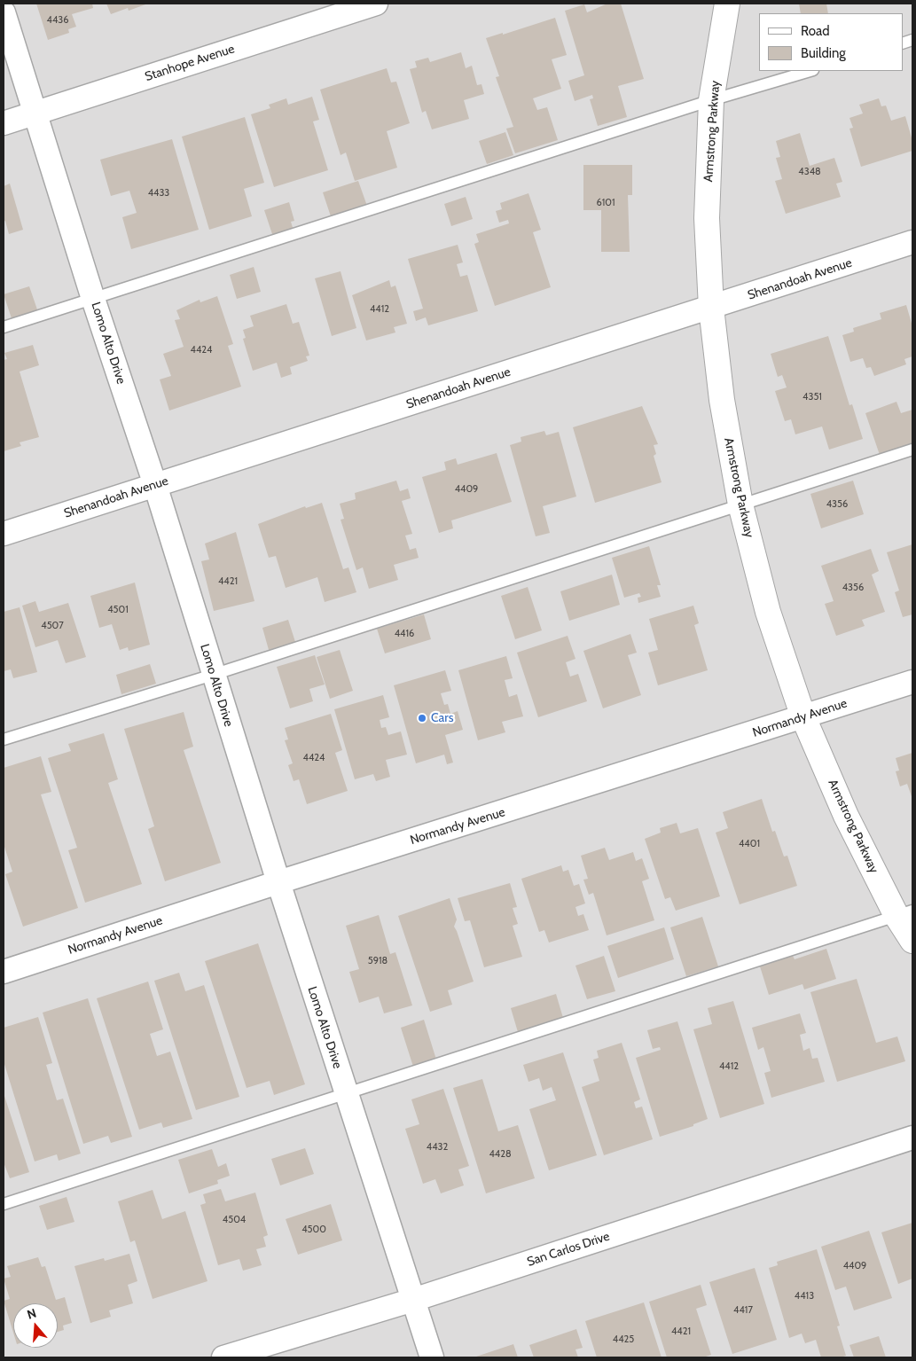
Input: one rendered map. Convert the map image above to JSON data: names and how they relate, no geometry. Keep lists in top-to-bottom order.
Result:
{
  "streets": {
    "street": [
      "Stanhope Avenue",
      "Armstrong Parkway",
      "Shenandoah Avenue",
      "Lomo Alto Drive",
      "Normandy Avenue",
      "San Carlos Drive"
    ]
  },
  "crossings": [
    ["Stanhope Avenue", "Lomo Alto Drive"],
    ["Armstrong Parkway", "Shenandoah Avenue"],
    ["Armstrong Parkway", "Normandy Avenue"],
    ["Shenandoah Avenue", "Lomo Alto Drive"],
    ["Lomo Alto Drive", "Normandy Avenue"],
    ["Lomo Alto Drive", "San Carlos Drive"]
  ],
  "places": ["Cars"],
  "house_numbers": [
    "4436",
    "4348",
    "4433",
    "6101",
    "4412",
    "4424",
    "4351",
    "4409",
    "4356",
    "4421",
    "4356",
    "4501",
    "4507",
    "4416",
    "4424",
    "4401",
    "5918",
    "4412",
    "4432",
    "4428",
    "4504",
    "4500",
    "4409",
    "4413",
    "4417",
    "4421",
    "4425"
  ],
  "legend": ["Road", "Building"],
  "north": "top"
}
